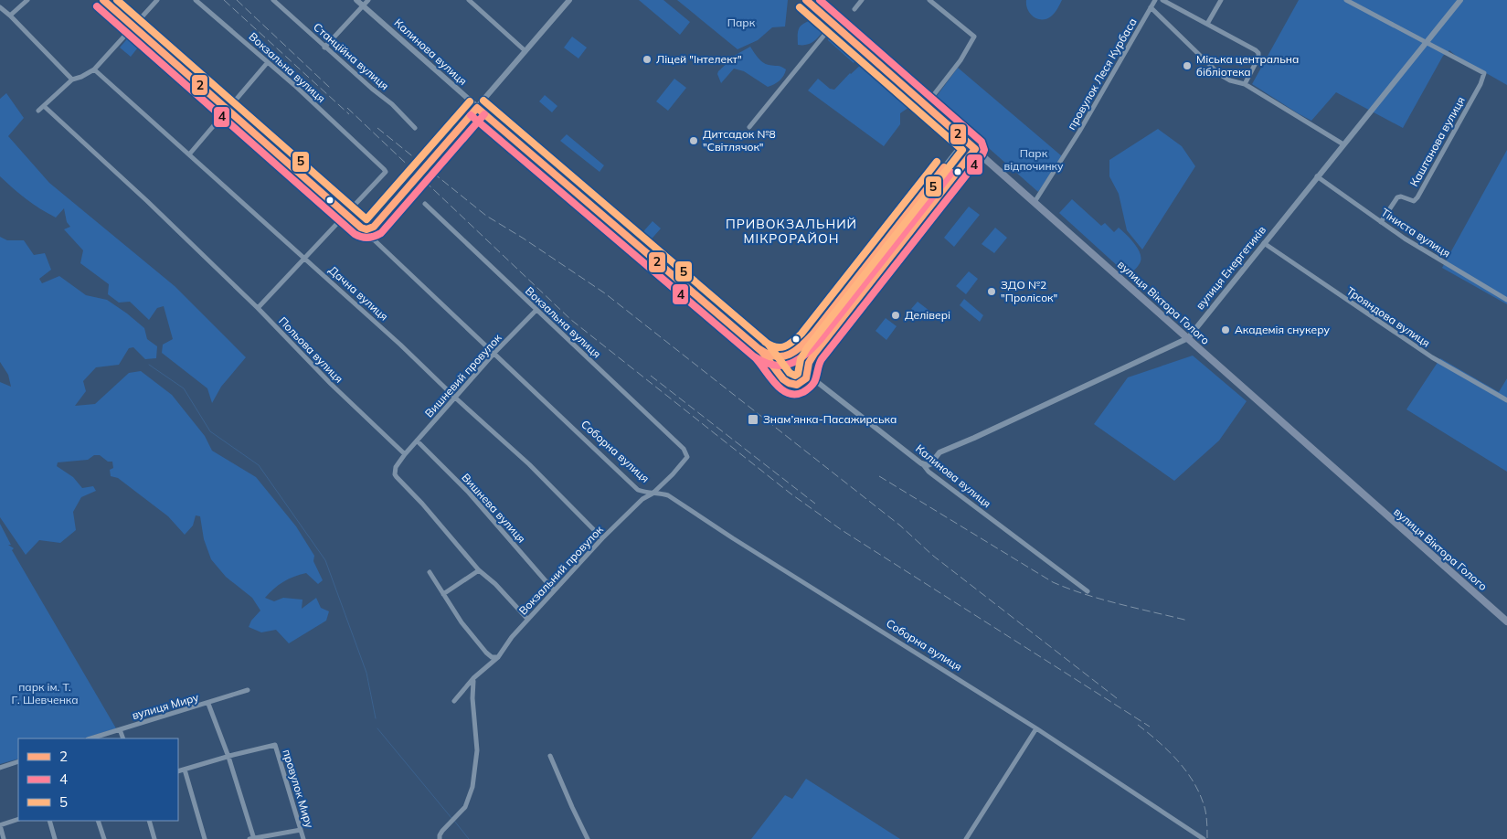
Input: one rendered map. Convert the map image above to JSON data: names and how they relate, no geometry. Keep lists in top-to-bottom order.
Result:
{
  "streets": {
    "main road": ["вулиця Віктора Голого"],
    "street": [
      "Калинова вулиця",
      "Станційна вулиця",
      "Вокзальна вулиця",
      "провулок Леся Курбаса",
      "Каштанова вулиця",
      "Тіниста вулиця",
      "вулиця Енергетиків",
      "Дачна вулиця",
      "Трояндова вулиця",
      "Польова вулиця",
      "Вишневий провулок",
      "Соборна вулиця",
      "Вишнева вулиця",
      "Вокзальний провулок",
      "вулиця Миру",
      "провулок Миру"
    ]
  },
  "crossings": [
    ["Калинова вулиця", "вулиця Енергетиків"],
    ["Вокзальна вулиця", "Вишневий провулок"],
    ["Вокзальна вулиця", "Соборна вулиця"],
    ["Вокзальна вулиця", "Вокзальний провулок"],
    ["провулок Леся Курбаса", "вулиця Віктора Голого"],
    ["Каштанова вулиця", "Тіниста вулиця"],
    ["Каштанова вулиця", "вулиця Енергетиків"],
    ["Тіниста вулиця", "вулиця Енергетиків"],
    ["вулиця Енергетиків", "вулиця Віктора Голого"],
    ["вулиця Енергетиків", "Трояндова вулиця"],
    ["Дачна вулиця", "Вишневий провулок"],
    ["Дачна вулиця", "Вокзальний провулок"],
    ["Польова вулиця", "Вишневий провулок"],
    ["Вишневий провулок", "Соборна вулиця"],
    ["Вишневий провулок", "Вишнева вулиця"],
    ["Соборна вулиця", "Вокзальний провулок"],
    ["Вишнева вулиця", "Вокзальний провулок"]
  ],
  "districts": ["ПРИВОКЗАЛЬНИЙ МІКРОРАЙОН"],
  "parks": ["Парк", "Парк відпочинку", "парк ім. Т. Г. Шевченка"],
  "places": {
    "other": [
      "Ліцей \"Інтелект\"",
      "Міська центральна бібліотека",
      "Дитсадок №8 \"Світлячок\"",
      "ЗДО №2 \"Пролісок\"",
      "Делівері",
      "Академія снукеру"
    ],
    "transit": ["Знам’янка-Пасажирська"]
  },
  "lines": ["transit line 2", "transit line 4", "transit line 5"],
  "legend": ["2", "4", "5"]
}
